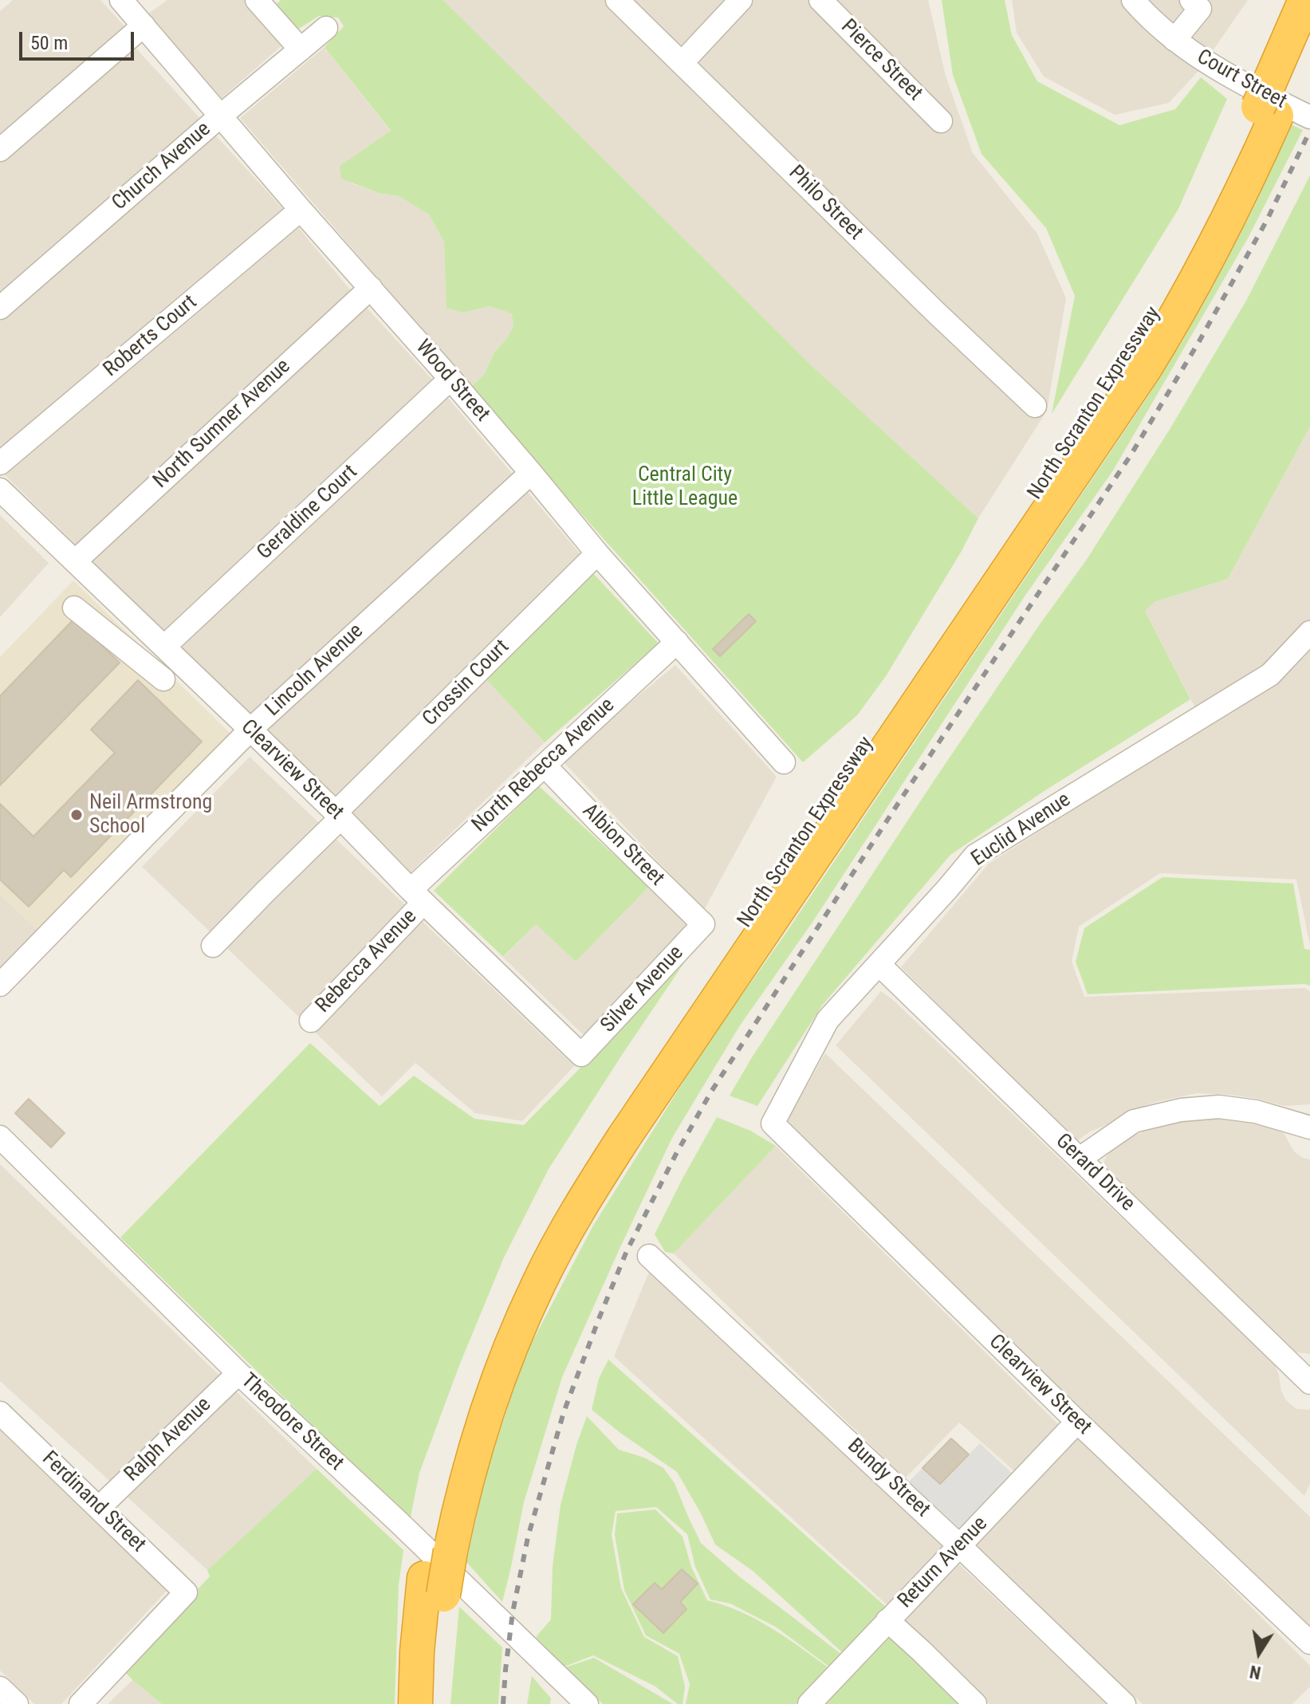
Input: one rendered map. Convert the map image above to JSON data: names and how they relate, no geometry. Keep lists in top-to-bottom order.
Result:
{
  "streets": {
    "highway": ["North Scranton Expressway"],
    "street": [
      "Pierce Street",
      "Court Street",
      "Church Avenue",
      "Philo Street",
      "Roberts Court",
      "Wood Street",
      "North Sumner Avenue",
      "Geraldine Court",
      "Lincoln Avenue",
      "Crossin Court",
      "North Rebecca Avenue",
      "Clearview Street",
      "Euclid Avenue",
      "Albion Street",
      "Rebecca Avenue",
      "Silver Avenue",
      "Gerard Drive",
      "Theodore Street",
      "Ralph Avenue",
      "Bundy Street",
      "Ferdinand Street",
      "Return Avenue"
    ]
  },
  "crossings": [
    ["Church Avenue", "Wood Street"],
    ["Roberts Court", "Wood Street"],
    ["Wood Street", "North Sumner Avenue"],
    ["Wood Street", "Geraldine Court"],
    ["Wood Street", "Lincoln Avenue"],
    ["Wood Street", "Crossin Court"],
    ["Wood Street", "North Rebecca Avenue"],
    ["North Sumner Avenue", "Clearview Street"],
    ["Geraldine Court", "Clearview Street"],
    ["Lincoln Avenue", "Clearview Street"],
    ["Crossin Court", "Clearview Street"],
    ["North Rebecca Avenue", "Clearview Street"],
    ["North Rebecca Avenue", "Albion Street"],
    ["North Rebecca Avenue", "Rebecca Avenue"],
    ["Clearview Street", "Euclid Avenue"],
    ["Clearview Street", "Rebecca Avenue"],
    ["Clearview Street", "Silver Avenue"],
    ["Clearview Street", "Return Avenue"],
    ["Euclid Avenue", "Gerard Drive"],
    ["Albion Street", "Silver Avenue"],
    ["Theodore Street", "Ralph Avenue"],
    ["Ralph Avenue", "Ferdinand Street"],
    ["Bundy Street", "Return Avenue"]
  ],
  "parks": ["Central City Little League"],
  "places": ["Neil Armstrong School"],
  "scale_bar": "50 m",
  "north": "bottom"
}
